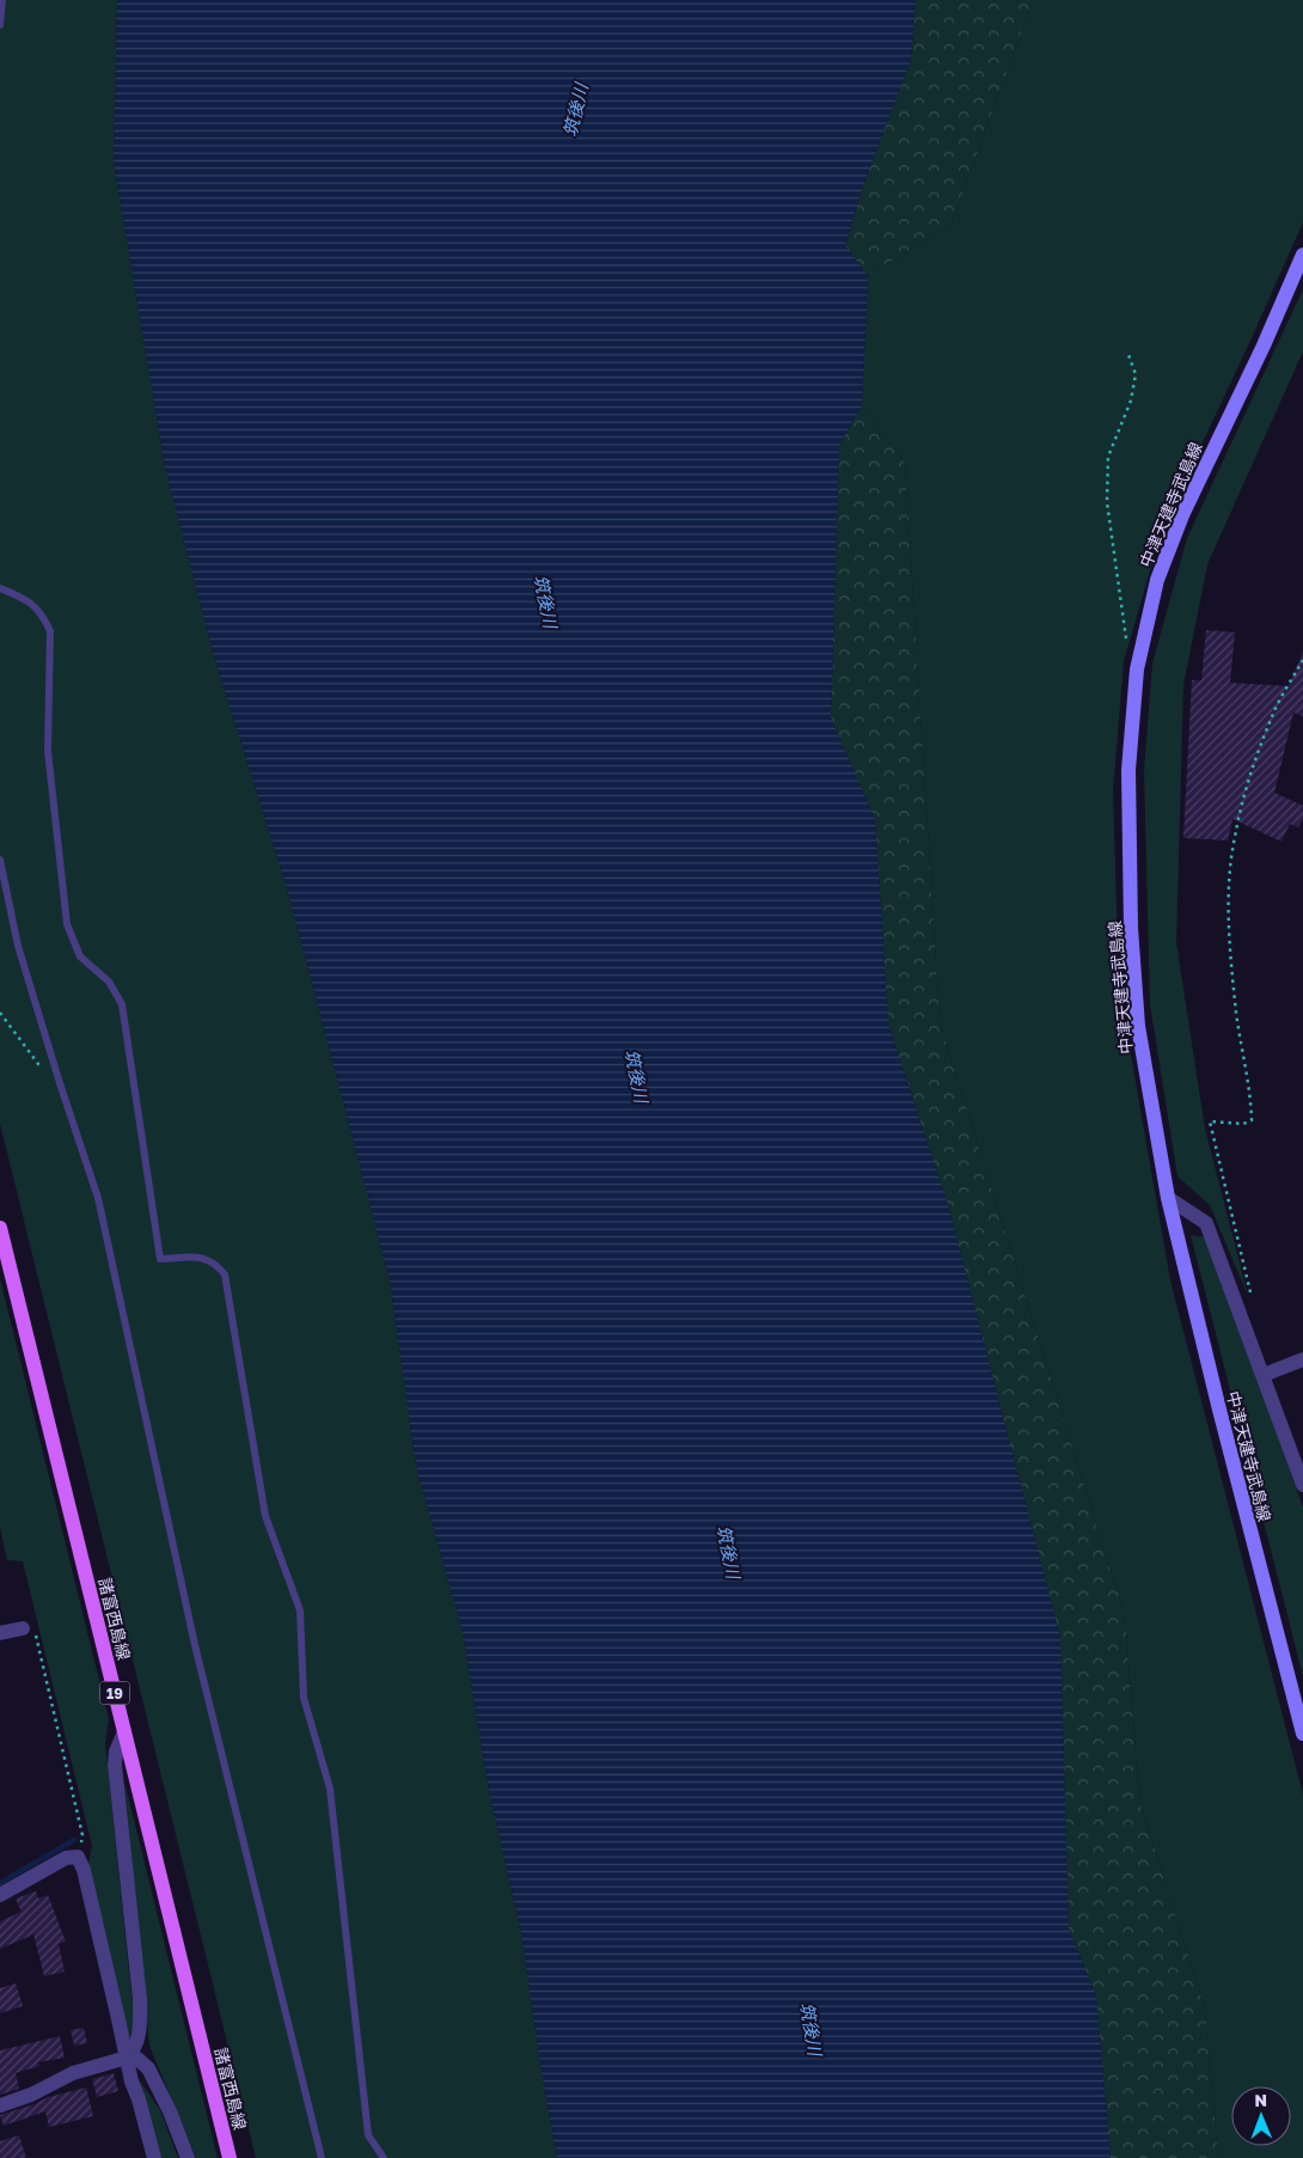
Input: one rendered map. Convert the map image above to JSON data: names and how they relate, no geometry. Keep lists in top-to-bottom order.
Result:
{
  "streets": {
    "main road": ["中津天建寺武島線", "諸富西島線", "19"]
  },
  "water": ["筑後川"],
  "north": "top"
}
